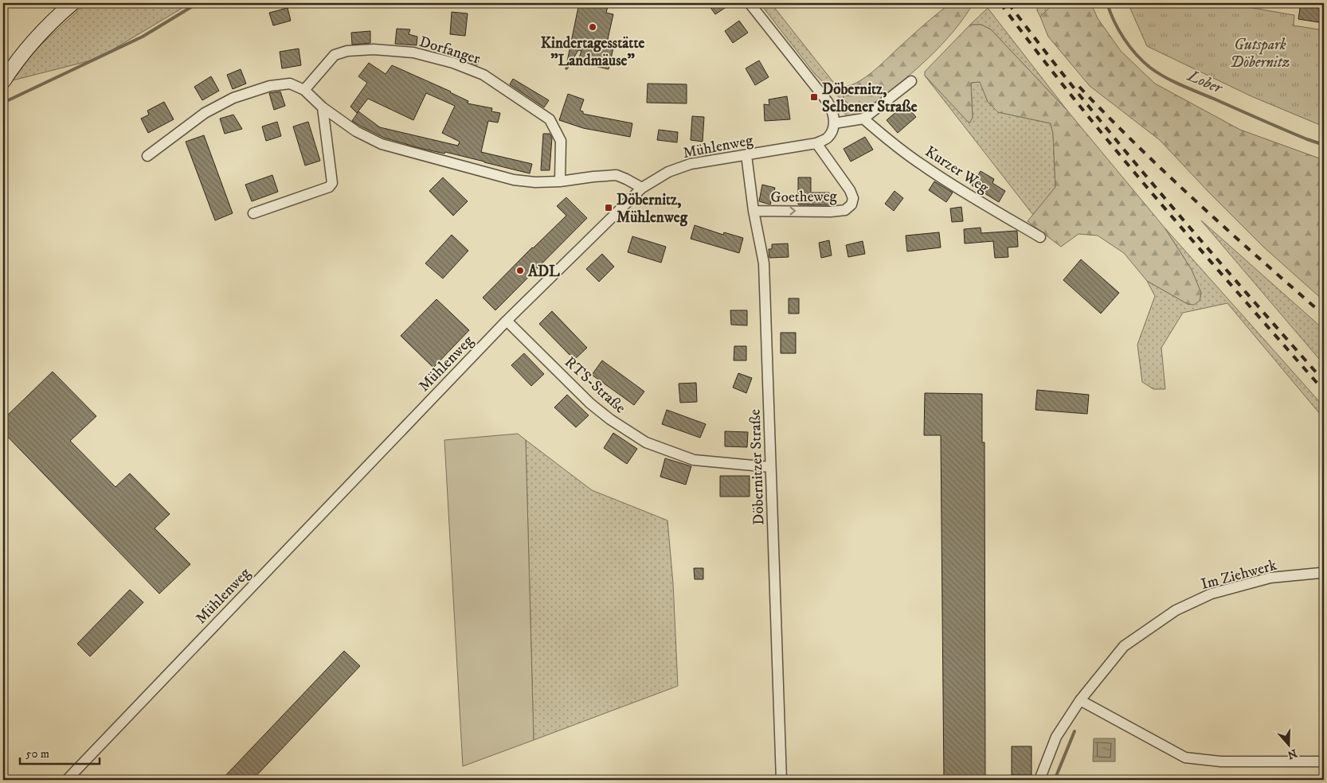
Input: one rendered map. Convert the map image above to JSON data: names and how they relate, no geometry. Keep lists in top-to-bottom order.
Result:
{
  "streets": {
    "street": [
      "Dorfanger",
      "Mühlenweg",
      "Kurzer Weg",
      "Goetheweg",
      "RTS-Straße",
      "Döbernitzer Straße",
      "Im Ziehwerk"
    ]
  },
  "crossings": [
    ["Mühlenweg", "Goetheweg"],
    ["Mühlenweg", "RTS-Straße"],
    ["Mühlenweg", "Döbernitzer Straße"],
    ["Goetheweg", "Döbernitzer Straße"],
    ["RTS-Straße", "Döbernitzer Straße"]
  ],
  "water": ["Lober"],
  "parks": ["Gutspark Döbernitz"],
  "places": {
    "other": ["Kindertagesstätte \"Landmäuse\"", "ADL"],
    "transit": ["Döbernitz, Selbener Straße", "Döbernitz, Mühlenweg"]
  },
  "scale_bar": "50 m",
  "north": "bottom"
}
